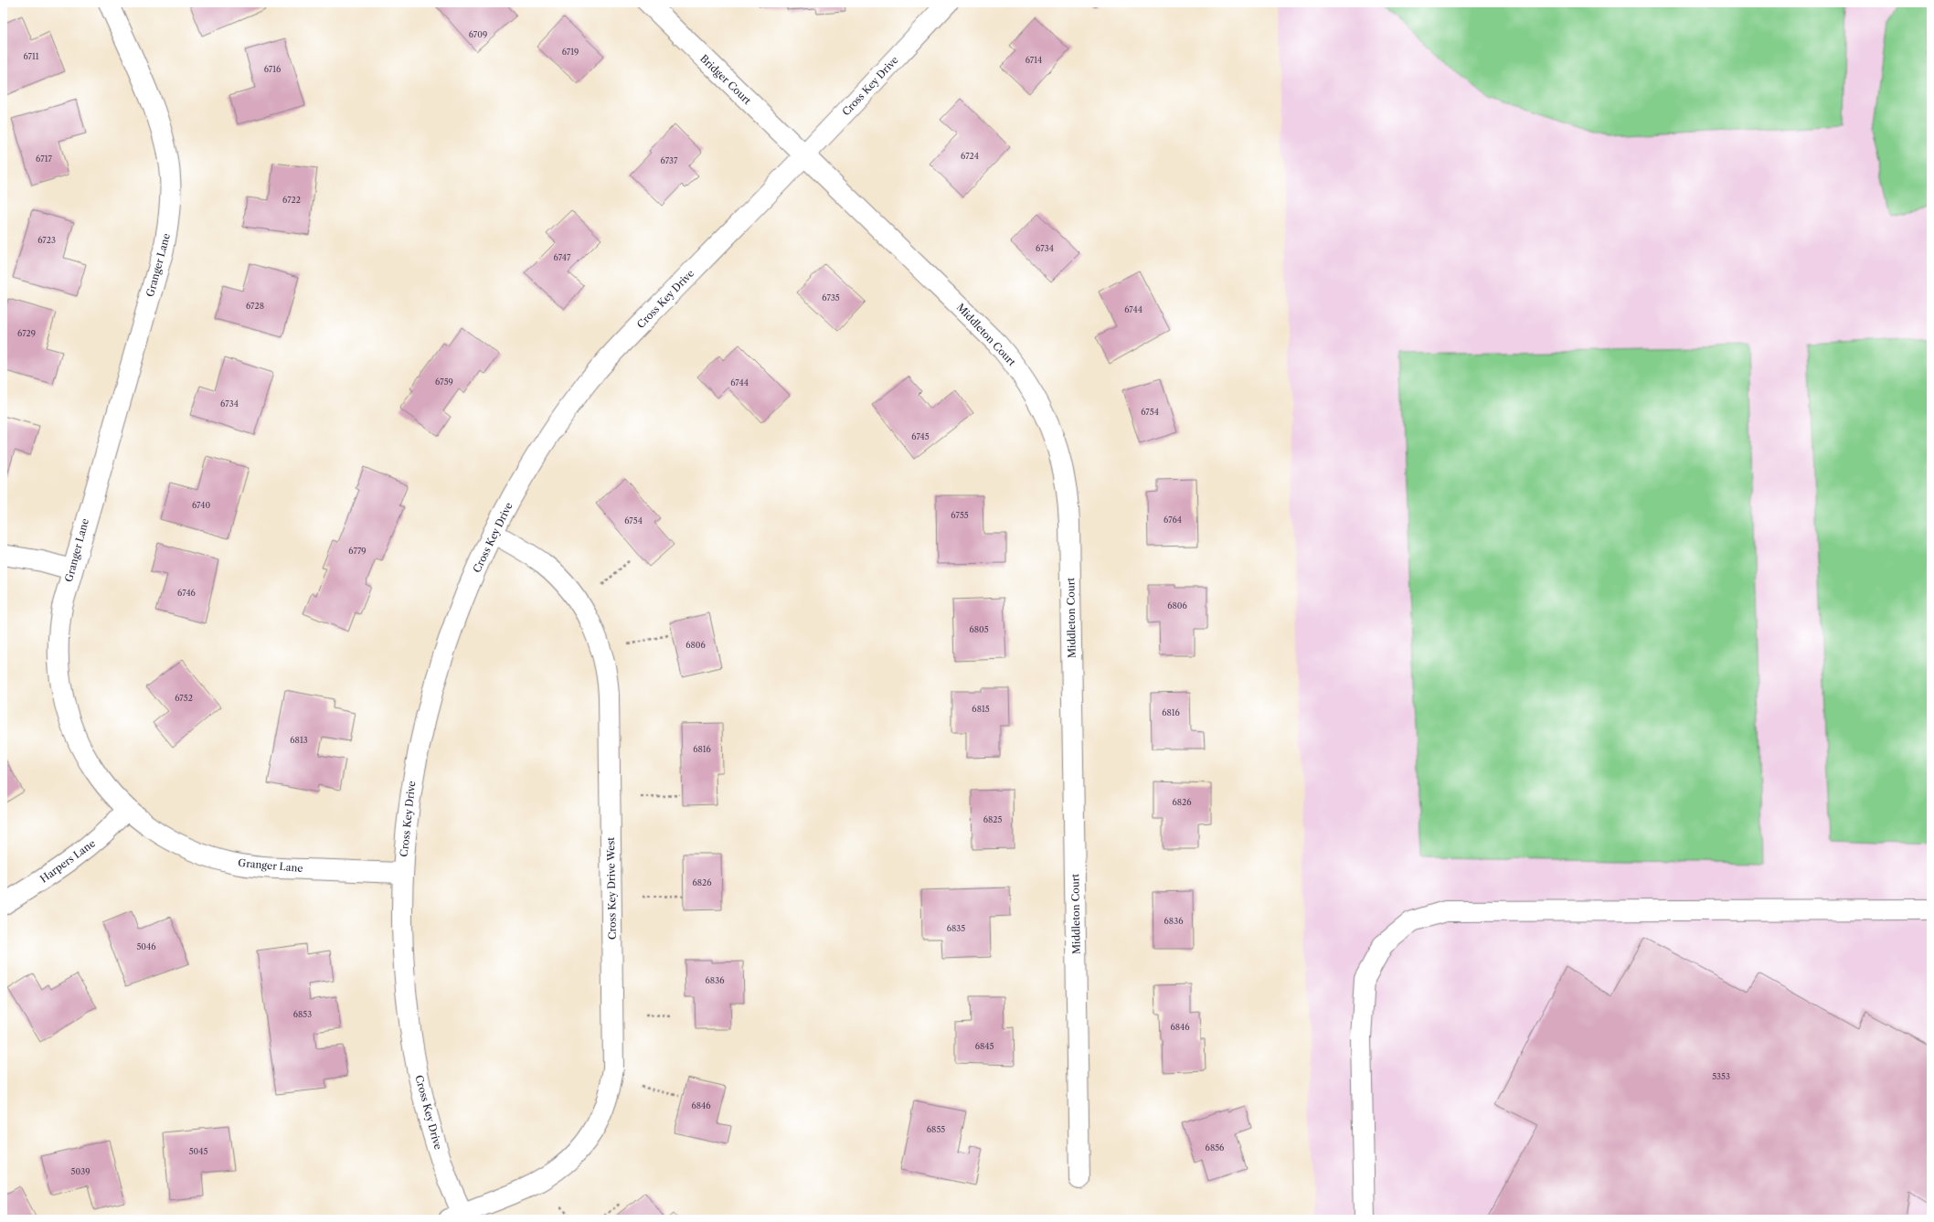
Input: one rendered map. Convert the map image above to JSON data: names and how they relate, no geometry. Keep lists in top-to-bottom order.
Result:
{
  "streets": {
    "street": [
      "Bridger Court",
      "Cross Key Drive",
      "Granger Lane",
      "Middleton Court",
      "Harpers Lane",
      "Cross Key Drive West"
    ]
  },
  "crossings": [
    ["Bridger Court", "Cross Key Drive"],
    ["Bridger Court", "Middleton Court"],
    ["Cross Key Drive", "Granger Lane"],
    ["Cross Key Drive", "Middleton Court"],
    ["Cross Key Drive", "Cross Key Drive West"],
    ["Granger Lane", "Harpers Lane"]
  ],
  "house_numbers": [
    "6709",
    "6719",
    "6711",
    "6714",
    "6716",
    "6724",
    "6717",
    "6737",
    "6722",
    "6723",
    "6734",
    "6747",
    "6735",
    "6728",
    "6744",
    "6729",
    "6759",
    "6744",
    "6734",
    "6754",
    "6745",
    "6740",
    "6755",
    "6764",
    "6754",
    "6779",
    "6746",
    "6806",
    "6805",
    "6806",
    "6752",
    "6815",
    "6816",
    "6813",
    "6816",
    "6826",
    "6825",
    "6826",
    "6836",
    "6835",
    "5046",
    "6836",
    "6853",
    "6846",
    "6845",
    "5353",
    "6846",
    "6855",
    "6856",
    "5045",
    "5039"
  ]
}
